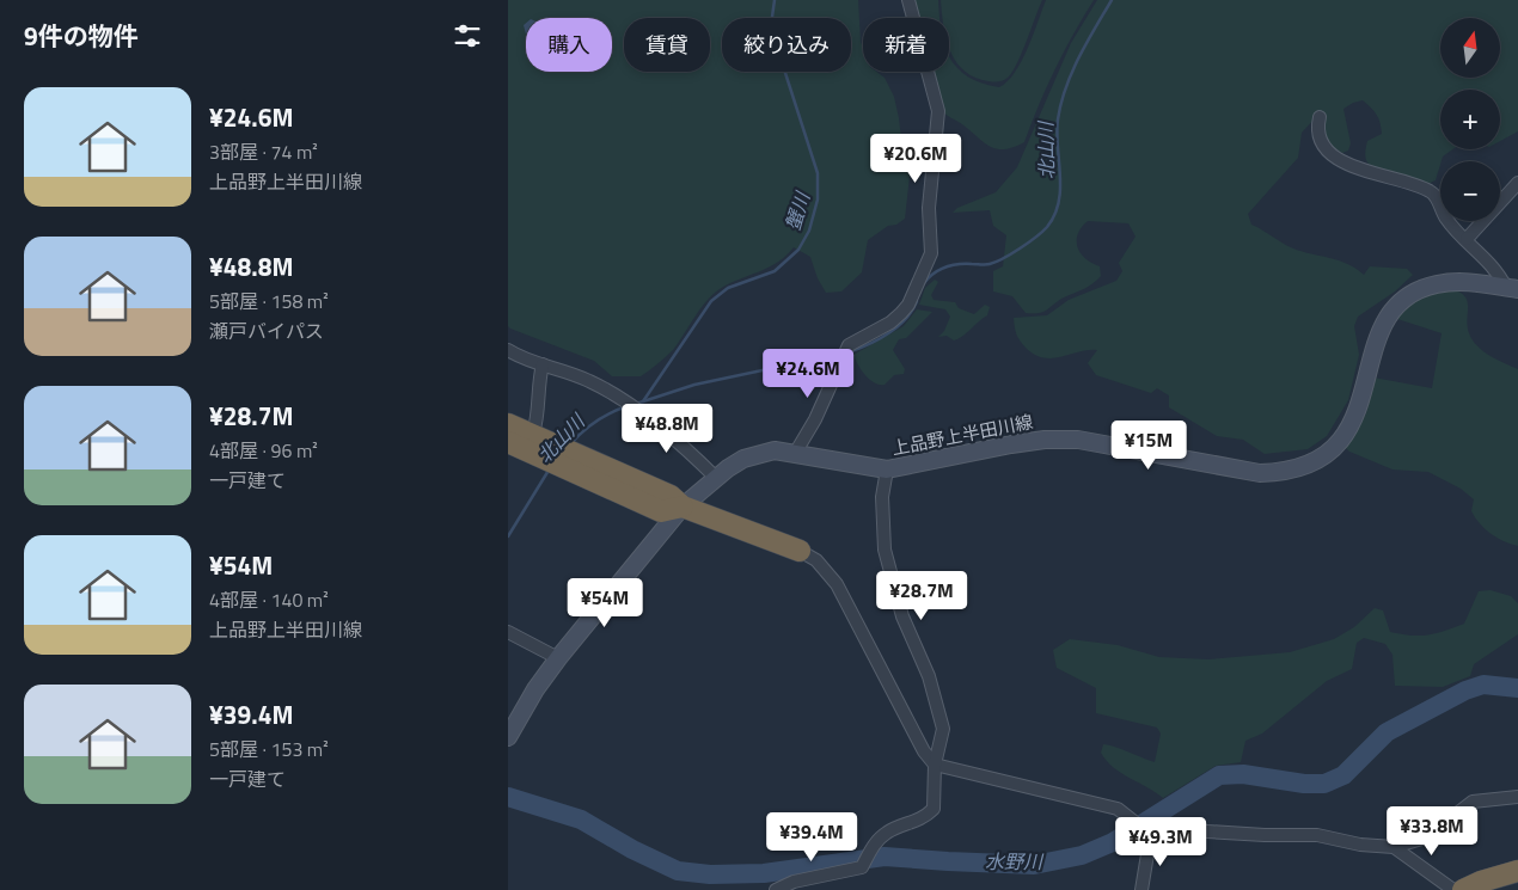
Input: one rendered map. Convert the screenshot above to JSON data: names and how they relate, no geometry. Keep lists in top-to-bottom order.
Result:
{
  "streets": {
    "street": ["上品野上半田川線"]
  },
  "water": ["北山川", "蟹川", "水野川"],
  "north": "top",
  "page": {
    "heading": "9件の物件",
    "map_buttons": ["+", "−"],
    "chip": [
      "購入",
      "賃貸",
      "絞り込み",
      "新着"
    ],
    "list": [
      {
        "name": "¥24.6M",
        "note": "3部屋 · 74 m² · 上品野上半田川線"
      },
      {
        "name": "¥48.8M",
        "note": "5部屋 · 158 m² · 瀬戸バイパス"
      },
      {
        "name": "¥28.7M",
        "note": "4部屋 · 96 m² · 一戸建て"
      },
      {
        "name": "¥54M",
        "note": "4部屋 · 140 m² · 上品野上半田川線"
      },
      {
        "name": "¥39.4M",
        "note": "5部屋 · 153 m² · 一戸建て"
      }
    ],
    "price": [
      "¥20.6M",
      "¥24.6M",
      "¥48.8M",
      "¥15M",
      "¥28.7M",
      "¥54M",
      "¥33.8M",
      "¥39.4M",
      "¥49.3M"
    ]
  }
}
